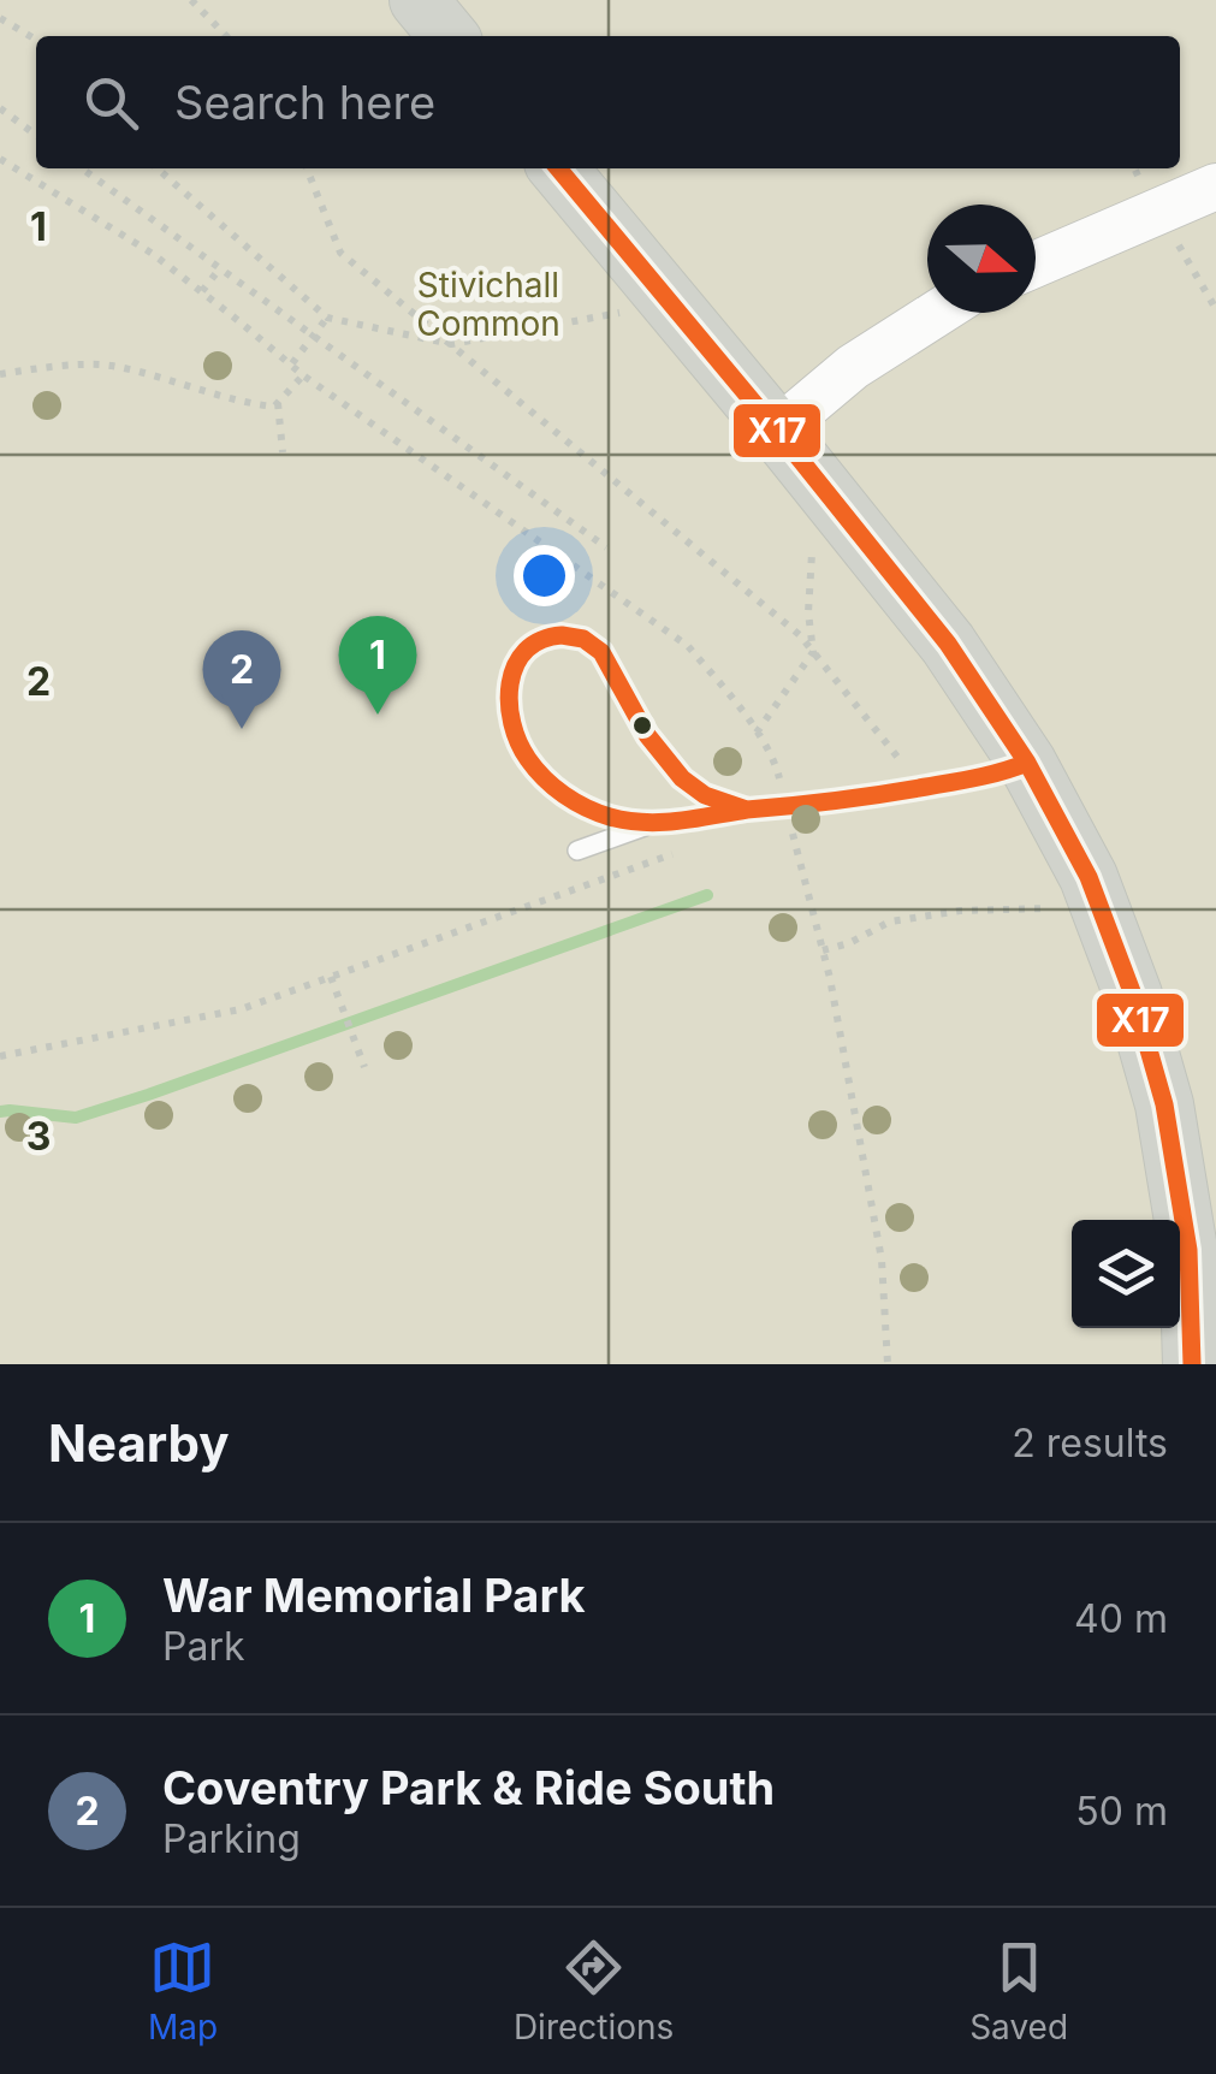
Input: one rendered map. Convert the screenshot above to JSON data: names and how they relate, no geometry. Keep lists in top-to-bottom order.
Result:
{
  "parks": ["Stivichall Common"],
  "lines": ["transit line X17"],
  "north": "right",
  "page": {
    "search": "Search here",
    "pins": ["1", "2"],
    "heading": ["Nearby", "2 results"],
    "list": [
      {
        "mark": "1",
        "name": "War Memorial Park",
        "note": "Park",
        "value": "40 m"
      },
      {
        "mark": "2",
        "name": "Coventry Park & Ride South",
        "note": "Parking",
        "value": "50 m"
      }
    ],
    "nav": ["Map", "Directions", "Saved"]
  },
  "grid": {
    "rows": ["1", "2", "3"]
  }
}
